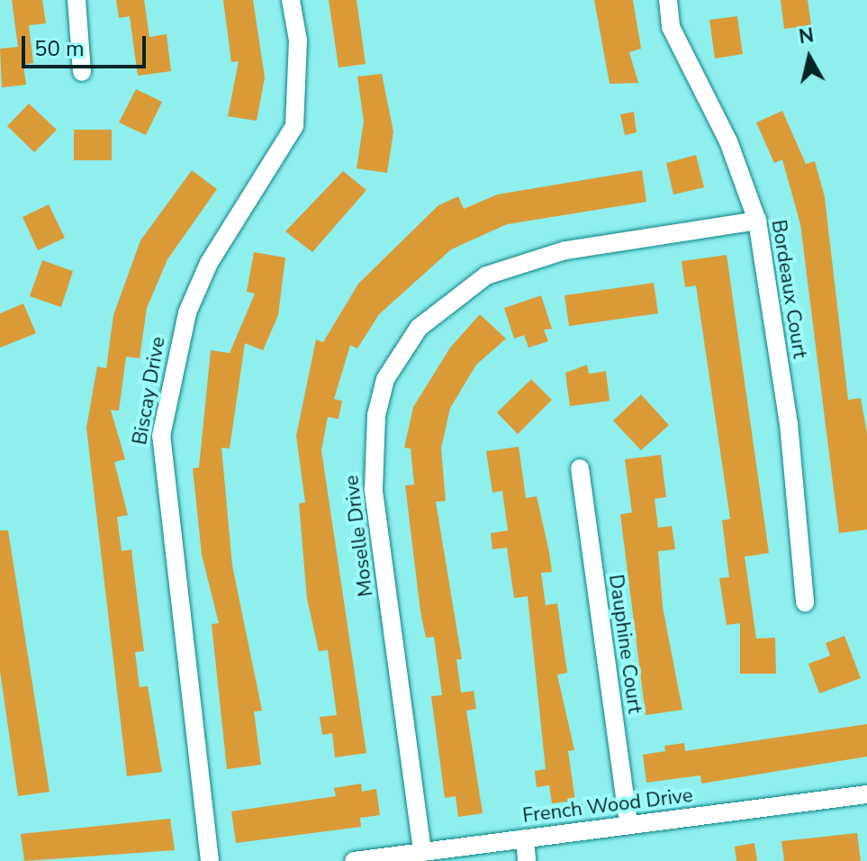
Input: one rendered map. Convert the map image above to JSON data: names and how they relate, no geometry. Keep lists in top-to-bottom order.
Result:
{
  "streets": {
    "street": [
      "Bordeaux Court",
      "Biscay Drive",
      "Moselle Drive",
      "Dauphine Court",
      "French Wood Drive"
    ]
  },
  "crossings": [
    ["Bordeaux Court", "Moselle Drive"],
    ["Moselle Drive", "French Wood Drive"],
    ["Dauphine Court", "French Wood Drive"]
  ],
  "scale_bar": "50 m",
  "north": "top"
}
